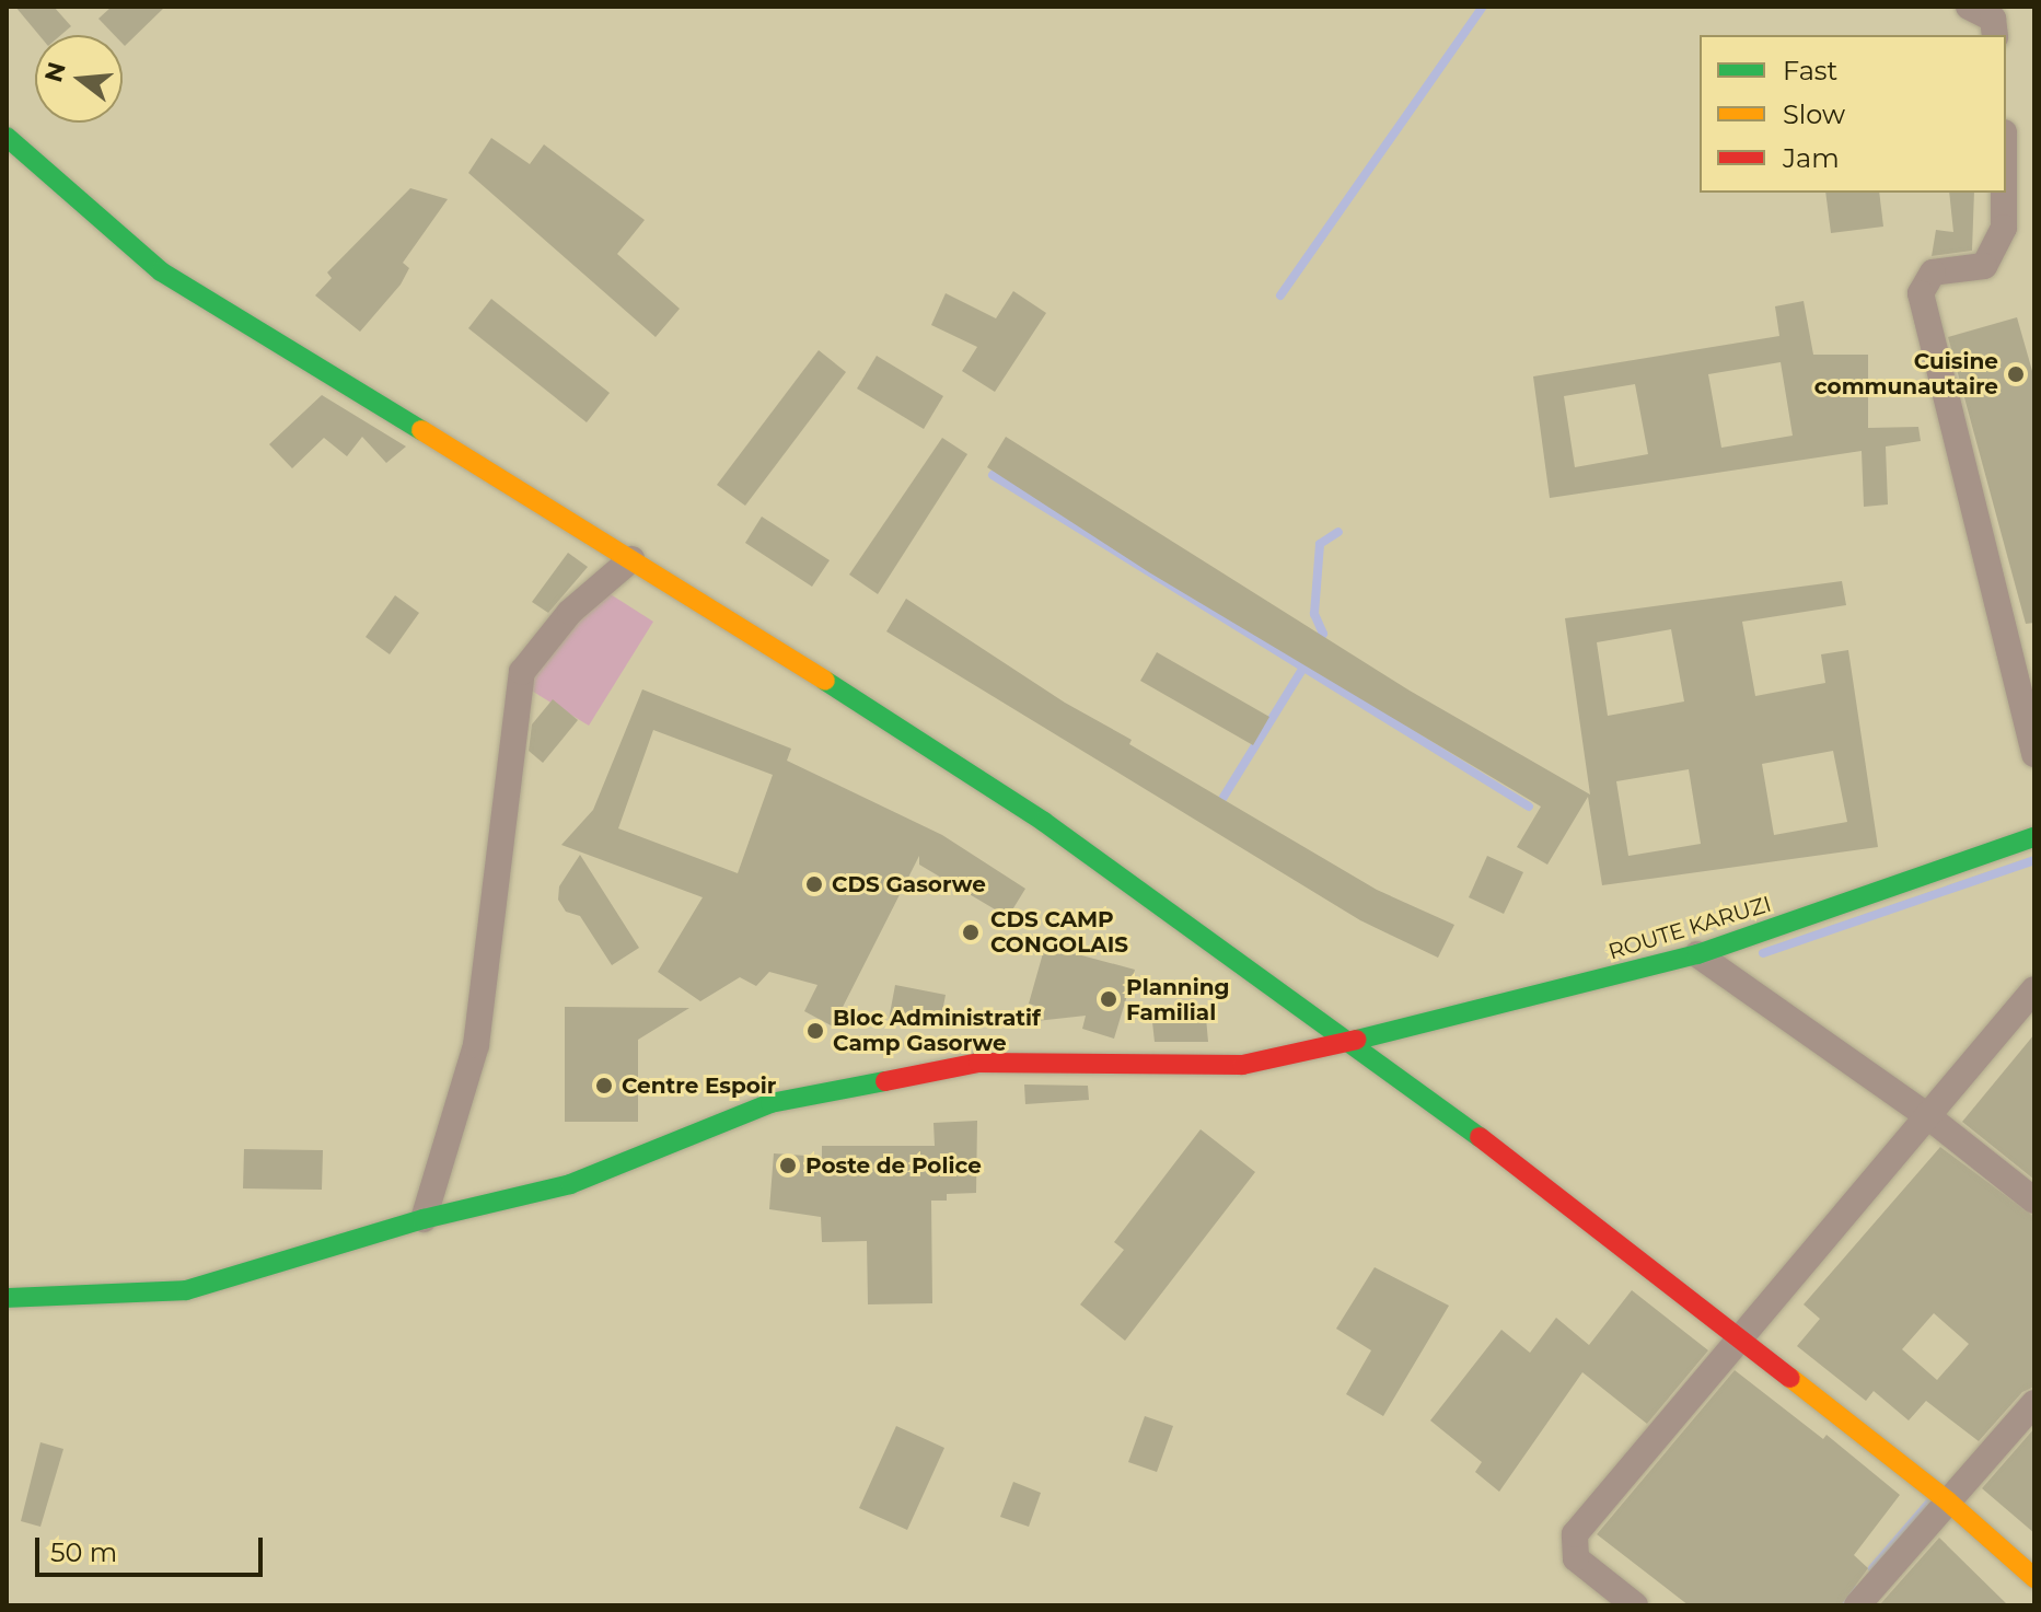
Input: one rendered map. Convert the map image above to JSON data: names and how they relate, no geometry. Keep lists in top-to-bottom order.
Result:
{
  "streets": {
    "street": ["ROUTE KARUZI"]
  },
  "places": [
    "Cuisine communautaire",
    "CDS Gasorwe",
    "CDS CAMP CONGOLAIS",
    "Planning Familial",
    "Bloc Administratif Camp Gasorwe",
    "Centre Espoir",
    "Poste de Police"
  ],
  "legend": ["Fast", "Slow", "Jam"],
  "scale_bar": "50 m",
  "north": "left"
}
